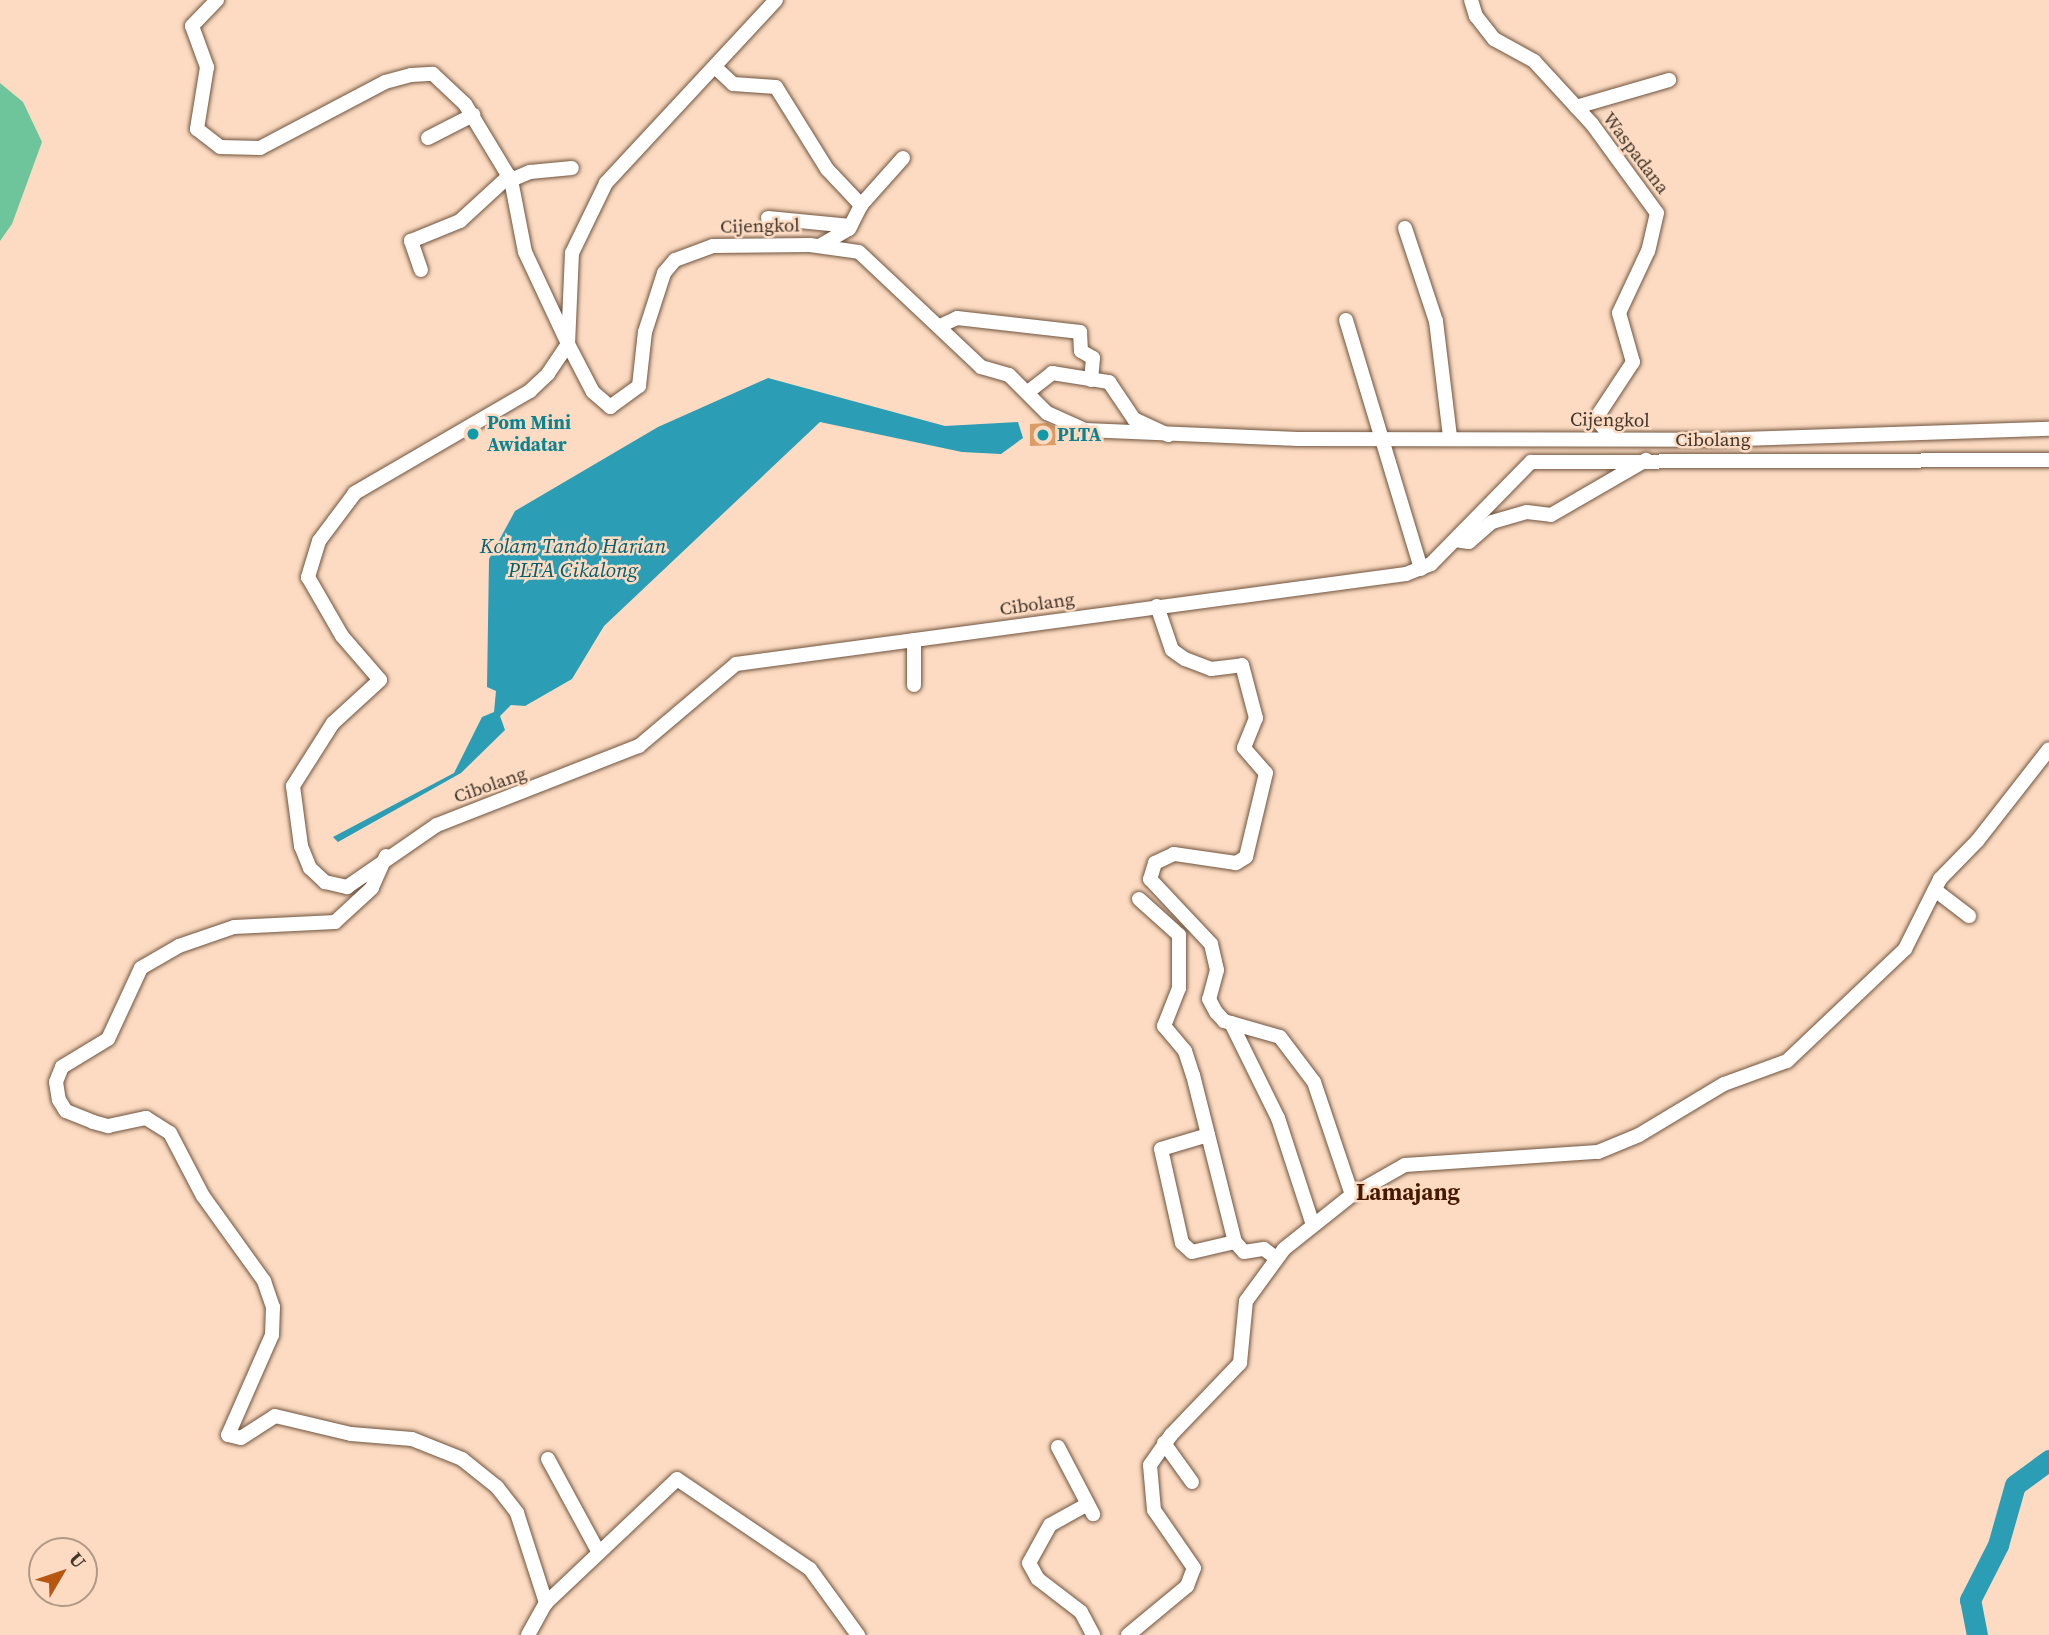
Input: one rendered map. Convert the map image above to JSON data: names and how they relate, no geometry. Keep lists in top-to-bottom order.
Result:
{
  "streets": {
    "street": ["Waspadana", "Cijengkol", "Cibolang"]
  },
  "crossings": [
    ["Waspadana", "Cijengkol"],
    ["Cijengkol", "Cibolang"]
  ],
  "districts": ["Lamajang"],
  "water": ["Kolam Tando Harian PLTA Cikalong"],
  "places": ["Pom Mini Awidatar", "PLTA"],
  "north": "top right"
}
